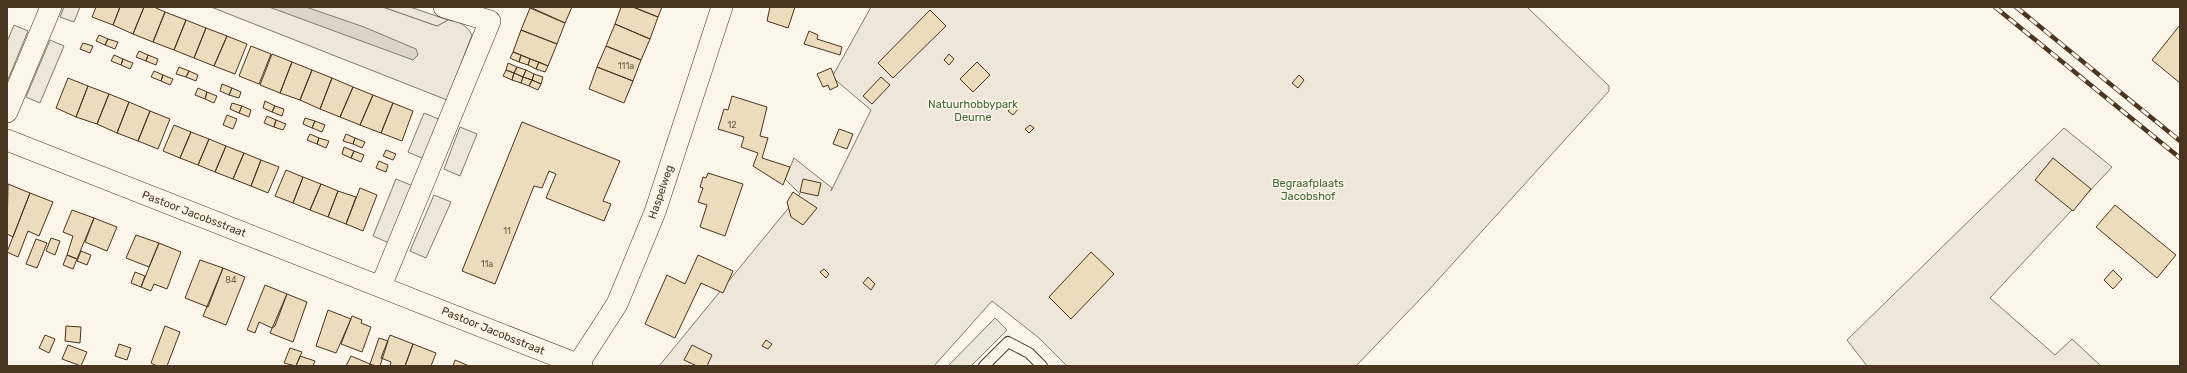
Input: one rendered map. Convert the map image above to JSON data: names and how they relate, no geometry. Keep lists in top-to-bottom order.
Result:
{
  "streets": {
    "street": ["Haspelweg", "Pastoor Jacobsstraat"]
  },
  "crossings": [
    ["Haspelweg", "Pastoor Jacobsstraat"]
  ],
  "parks": ["Natuurhobbypark Deurne", "Begraafplaats Jacobshof"],
  "house_numbers": [
    "111a",
    "12",
    "11",
    "11a",
    "84"
  ]
}
